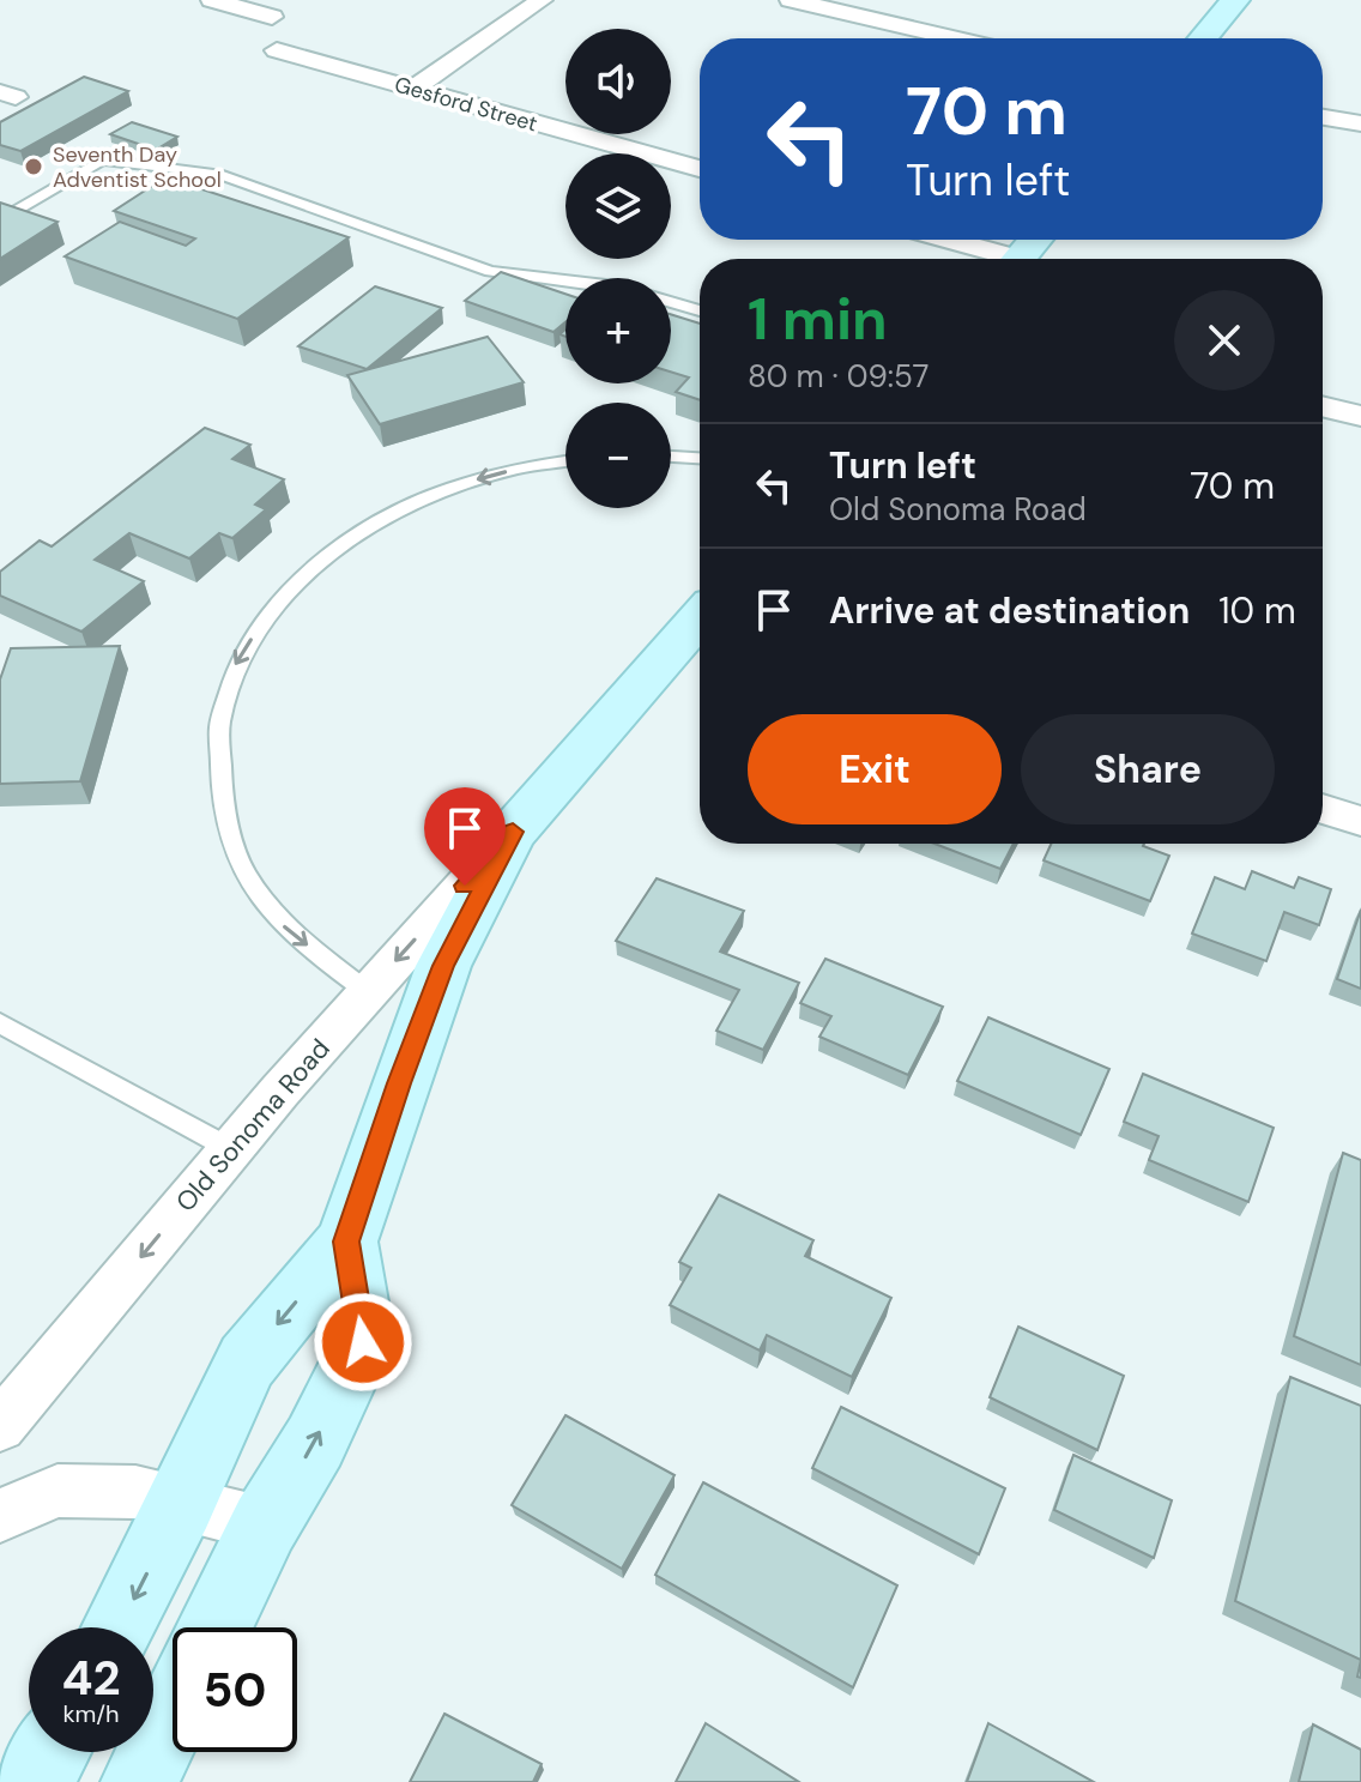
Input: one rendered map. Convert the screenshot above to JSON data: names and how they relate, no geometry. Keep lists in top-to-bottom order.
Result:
{
  "streets": {
    "main road": ["Old Sonoma Road"],
    "street": ["Gesford Street"]
  },
  "places": ["Seventh Day Adventist School"],
  "page": {
    "map_buttons": ["+", "−"],
    "turn": ["70 m", "Turn left"],
    "heading": ["1 min", "80 m · 09:57"],
    "list": [
      {
        "name": "Turn left",
        "note": "Old Sonoma Road",
        "value": "70 m"
      },
      {
        "name": "Arrive at destination",
        "value": "10 m"
      }
    ],
    "buttons": ["Exit", "Share"],
    "speed": "42 km/h",
    "limit": "50"
  }
}
